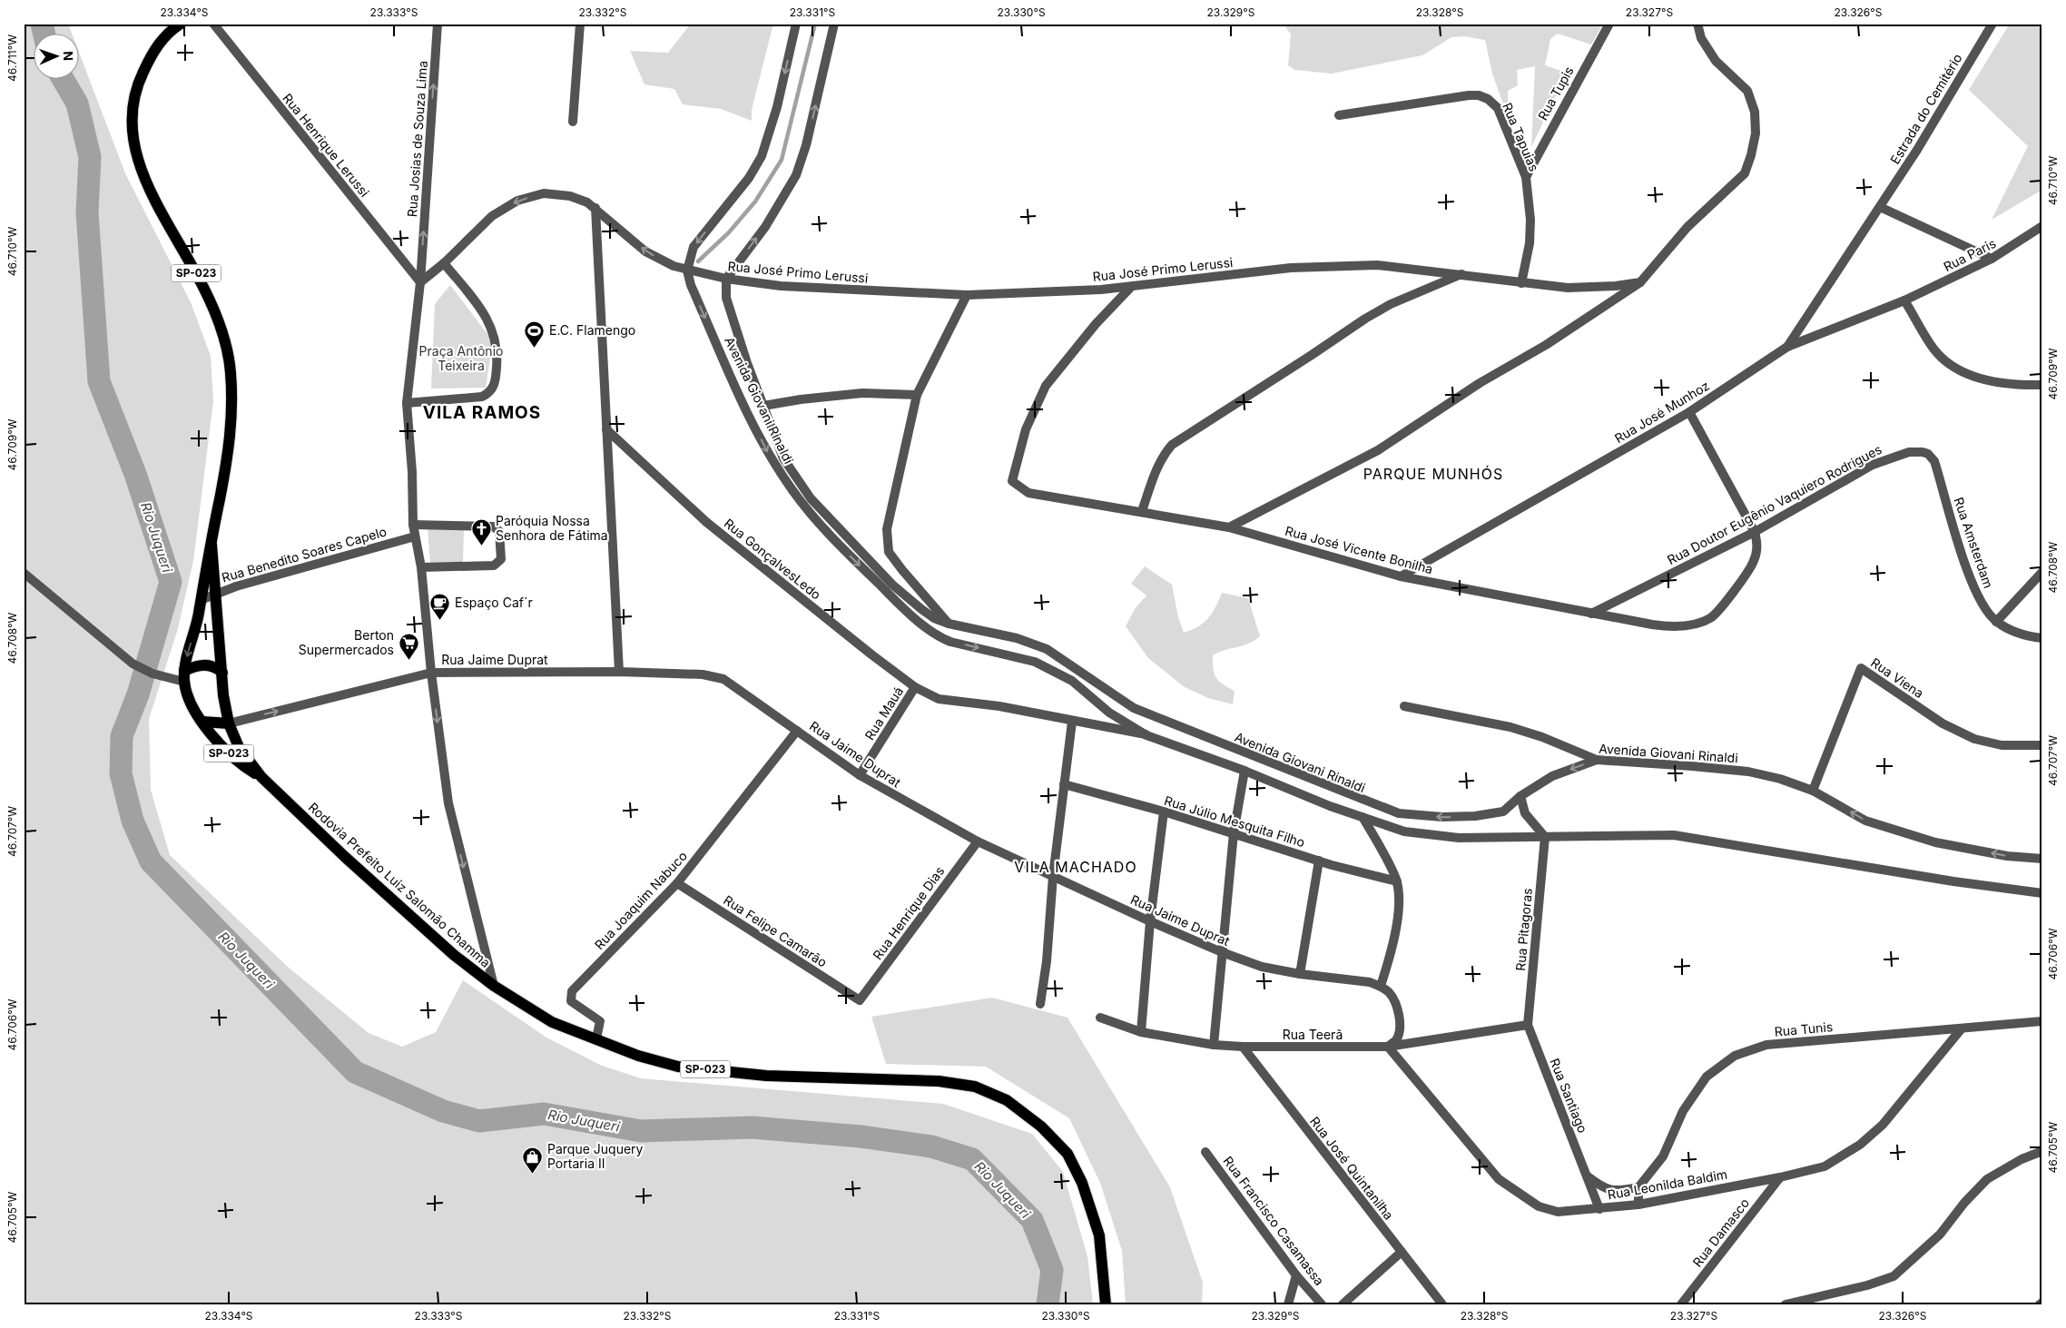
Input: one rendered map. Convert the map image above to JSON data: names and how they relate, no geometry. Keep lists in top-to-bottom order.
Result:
{
  "streets": {
    "main road": ["SP-023", "Rodovia Prefeito Luiz Salomão Chamma"],
    "street": [
      "Rua Tupis",
      "Estrada do Cemitério",
      "Rua Tapuias",
      "Rua Josias de Souza Lima",
      "Rua Henrique Lerussi",
      "Rua Paris",
      "Rua José Primo Lerussi",
      "Avenida Giovani Rinaldi",
      "Rua José Munhoz",
      "Rua Doutor Eugênio Vaquiero Rodrigues",
      "Rua Amsterdam",
      "Rua José Vicente Bonilha",
      "Rua Benedito Soares Capelo",
      "Rua GonçalvesLedo",
      "Rua Jaime Duprat",
      "Rua Viena",
      "Rua Mauá",
      "Rua Júlio Mesquita Filho",
      "Rua Joaquim Nabuco",
      "Rua Henrique Dias",
      "Rua Pitagoras",
      "Rua Felipe Camarão",
      "Rua Tunis",
      "Rua Teerã",
      "Rua Santiago",
      "Rua José Quintanilha",
      "Rua Leonilda Baldim",
      "Rua Francisco Casamassa",
      "Rua Damasco"
    ]
  },
  "crossings": [
    ["Rua Tupis", "Rua Tapuias"],
    ["Estrada do Cemitério", "Rua José Munhoz"],
    ["Rua Tapuias", "Rua José Primo Lerussi"],
    ["Rua Josias de Souza Lima", "Rua Henrique Lerussi"],
    ["Rua Josias de Souza Lima", "Rua José Primo Lerussi"],
    ["Rua Josias de Souza Lima", "Rua Benedito Soares Capelo"],
    ["Rua Josias de Souza Lima", "Rua Jaime Duprat"],
    ["Rua Josias de Souza Lima", "Rodovia Prefeito Luiz Salomão Chamma"],
    ["Rua Henrique Lerussi", "Rua José Primo Lerussi"],
    ["Rua Paris", "Rua José Munhoz"],
    ["Rua José Primo Lerussi", "Avenida Giovani Rinaldi"],
    ["Rua José Primo Lerussi", "Rua José Vicente Bonilha"],
    ["Avenida Giovani Rinaldi", "Rua GonçalvesLedo"],
    ["Avenida Giovani Rinaldi", "Rua Viena"],
    ["Avenida Giovani Rinaldi", "Rua Pitagoras"],
    ["Rua José Munhoz", "Rua José Vicente Bonilha"],
    ["Rua Doutor Eugênio Vaquiero Rodrigues", "Rua Amsterdam"],
    ["Rua Doutor Eugênio Vaquiero Rodrigues", "Rua José Vicente Bonilha"],
    ["Rua Benedito Soares Capelo", "Rodovia Prefeito Luiz Salomão Chamma"],
    ["Rua GonçalvesLedo", "Rua Mauá"],
    ["Rua Jaime Duprat", "Rua Mauá"],
    ["Rua Jaime Duprat", "Rodovia Prefeito Luiz Salomão Chamma"],
    ["Rua Jaime Duprat", "Rua Joaquim Nabuco"],
    ["Rua Jaime Duprat", "Rua Henrique Dias"],
    ["Rodovia Prefeito Luiz Salomão Chamma", "Rua Joaquim Nabuco"],
    ["Rua Joaquim Nabuco", "Rua Felipe Camarão"],
    ["Rua Henrique Dias", "Rua Felipe Camarão"],
    ["Rua Pitagoras", "Rua Teerã"],
    ["Rua Pitagoras", "Rua Santiago"],
    ["Rua Tunis", "Rua Leonilda Baldim"],
    ["Rua Teerã", "Rua Santiago"],
    ["Rua Teerã", "Rua José Quintanilha"],
    ["Rua Teerã", "Rua Leonilda Baldim"],
    ["Rua Leonilda Baldim", "Rua Damasco"]
  ],
  "districts": ["VILA RAMOS", "PARQUE MUNHÓS", "VILA MACHADO"],
  "water": ["Rio Juqueri"],
  "parks": ["Praça Antônio Teixeira"],
  "places": {
    "sports": ["E.C. Flamengo"],
    "church": ["Paróquia Nossa Senhora de Fátima"],
    "cafe": ["Espaço Caf´r"],
    "supermarket": ["Berton Supermercados"],
    "shop": ["Parque Juquery Portaria II"]
  },
  "north": "right",
  "coordinates": [
    "23.334°S",
    "23.333°S",
    "23.332°S",
    "23.331°S",
    "23.330°S",
    "23.329°S",
    "23.328°S",
    "23.327°S",
    "23.326°S",
    "46.711°W",
    "46.710°W",
    "46.709°W",
    "46.708°W",
    "46.707°W",
    "46.706°W",
    "46.705°W"
  ]
}
